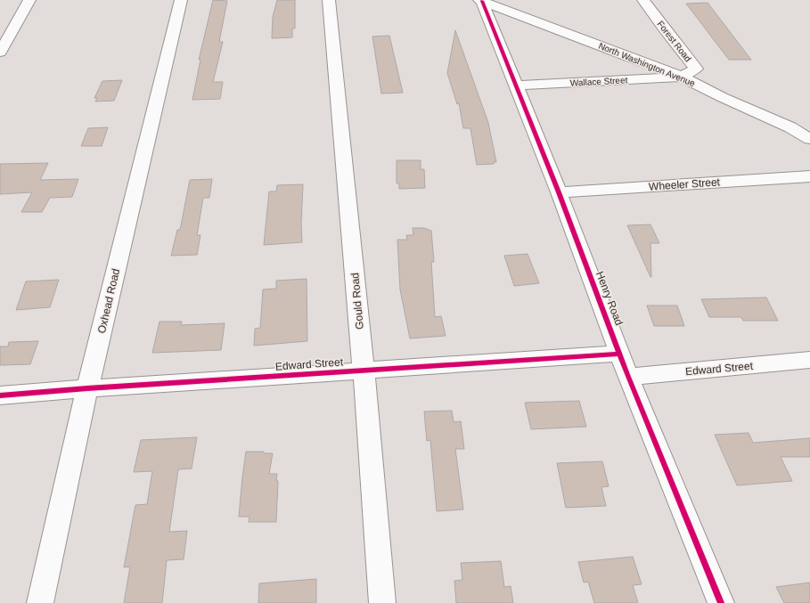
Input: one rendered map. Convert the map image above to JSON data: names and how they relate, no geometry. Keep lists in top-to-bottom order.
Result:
{
  "streets": {
    "street": [
      "Forest Road",
      "North Washington Avenue",
      "Wallace Street",
      "Wheeler Street",
      "Henry Road",
      "Oxhead Road",
      "Gould Road",
      "Edward Street"
    ]
  },
  "crossings": [
    ["Forest Road", "North Washington Avenue"],
    ["Forest Road", "Wallace Street"],
    ["North Washington Avenue", "Wallace Street"],
    ["North Washington Avenue", "Henry Road"],
    ["Wallace Street", "Henry Road"],
    ["Wheeler Street", "Henry Road"],
    ["Henry Road", "Edward Street"],
    ["Oxhead Road", "Edward Street"],
    ["Gould Road", "Edward Street"]
  ]
}
